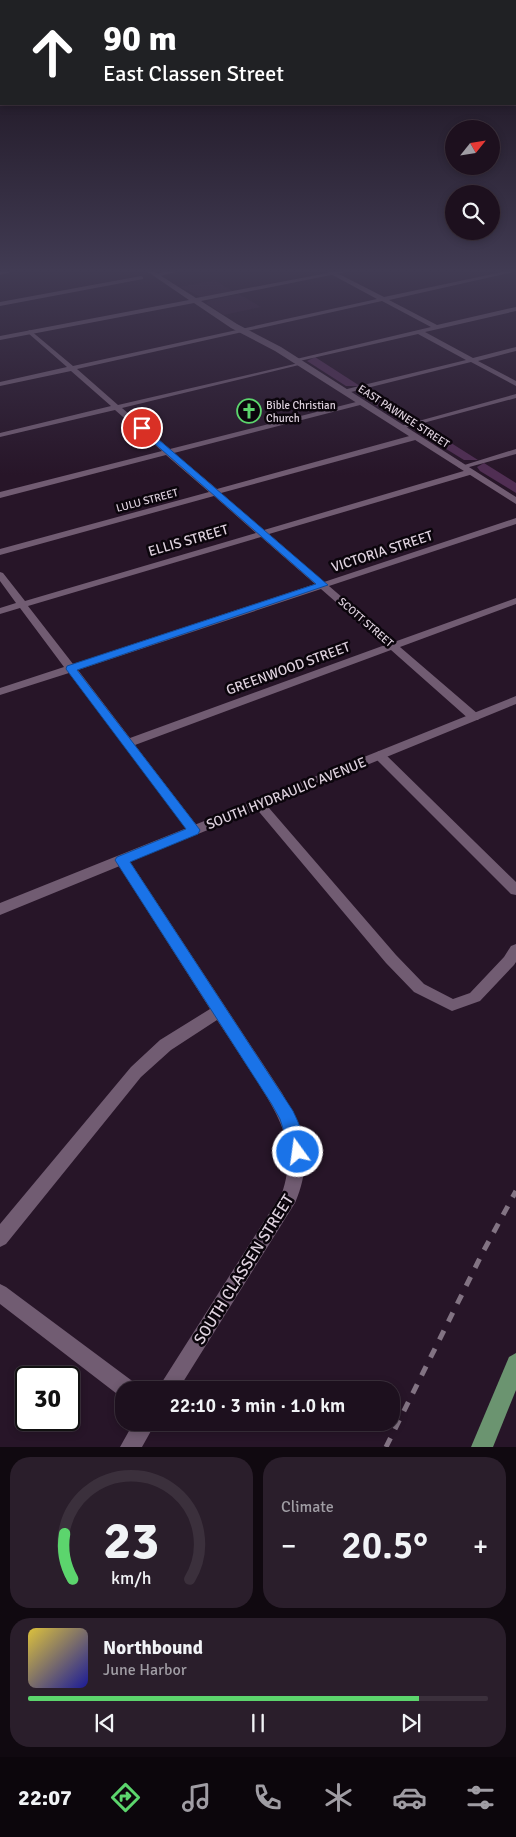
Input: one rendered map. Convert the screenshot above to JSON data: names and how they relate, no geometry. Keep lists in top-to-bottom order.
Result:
{
  "streets": {
    "street": [
      "EAST PAWNEE STREET",
      "LULU STREET",
      "ELLIS STREET",
      "VICTORIA STREET",
      "SCOTT STREET",
      "GREENWOOD STREET",
      "SOUTH HYDRAULIC AVENUE",
      "SOUTH CLASSEN STREET"
    ]
  },
  "crossings": [
    ["EAST PAWNEE STREET", "LULU STREET"],
    ["EAST PAWNEE STREET", "ELLIS STREET"],
    ["LULU STREET", "SCOTT STREET"],
    ["ELLIS STREET", "SCOTT STREET"],
    ["VICTORIA STREET", "SCOTT STREET"],
    ["SCOTT STREET", "GREENWOOD STREET"],
    ["SCOTT STREET", "SOUTH HYDRAULIC AVENUE"],
    ["SOUTH HYDRAULIC AVENUE", "SOUTH CLASSEN STREET"]
  ],
  "places": {
    "church": ["Bible Christian Church"]
  },
  "north": "top right",
  "page": {
    "turn": ["90 m", "East Classen Street"],
    "limit": "30",
    "trip": "22:10 · 3 min · 1.0 km",
    "tile": "Climate",
    "heat": ["−", "20.5°", "+"],
    "song": ["Northbound", "June Harbor"],
    "tabs": "22:07",
    "gauge": ["23", "km/h"]
  }
}
